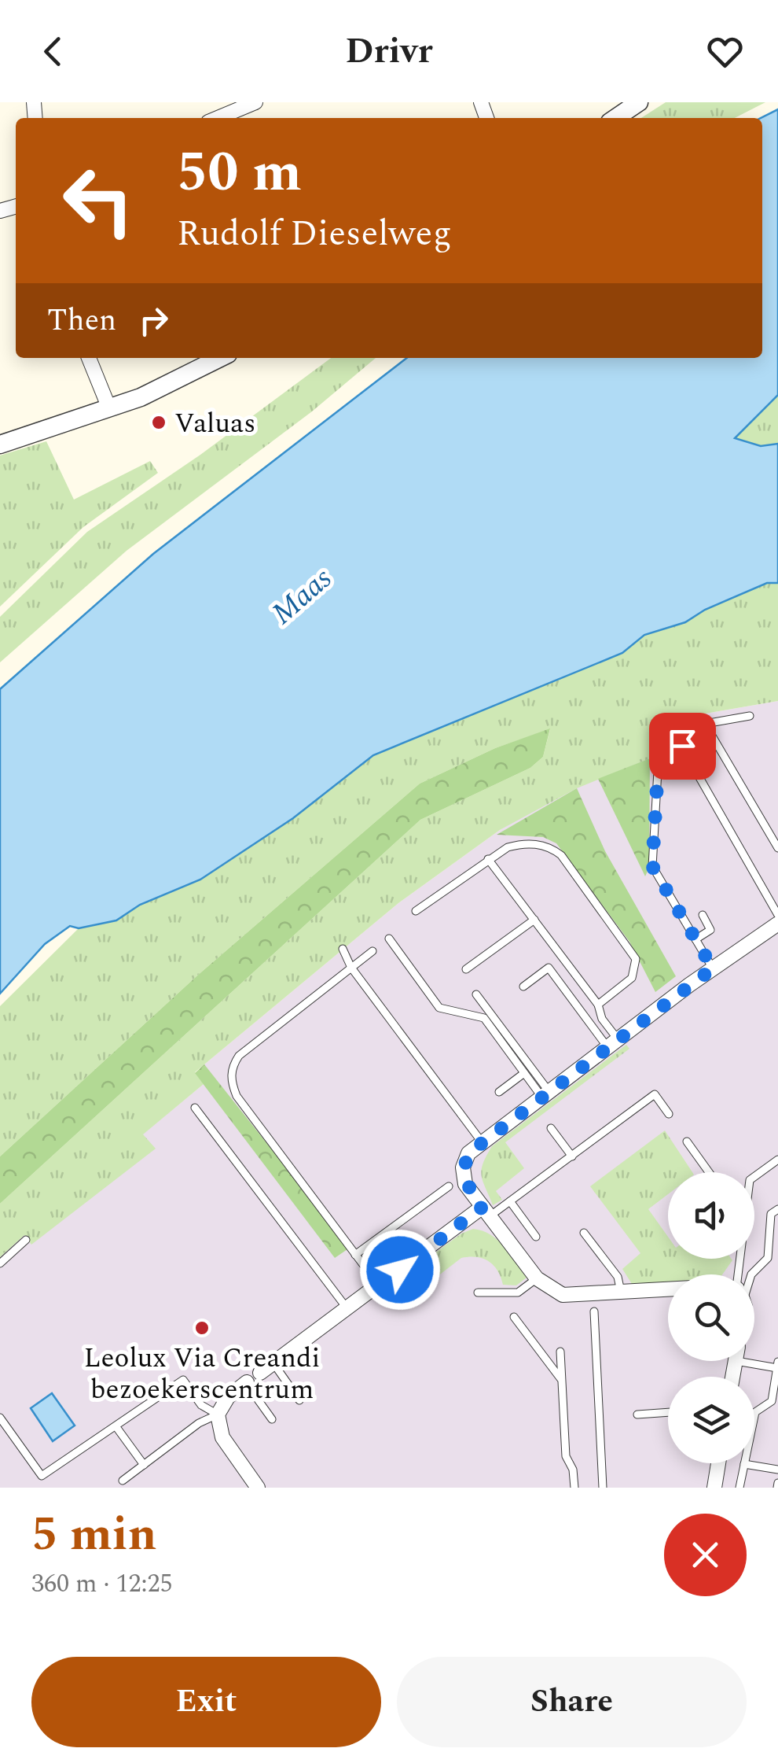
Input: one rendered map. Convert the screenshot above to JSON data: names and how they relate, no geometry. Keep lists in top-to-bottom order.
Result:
{
  "water": ["Maas"],
  "places": ["Valuas", "Leolux Via Creandi bezoekerscentrum"],
  "page": {
    "header": "Drivr",
    "turn": ["50 m", "Rudolf Dieselweg"],
    "then": "Then",
    "heading": ["5 min", "360 m · 12:25"],
    "buttons": ["Exit", "Share"]
  }
}
